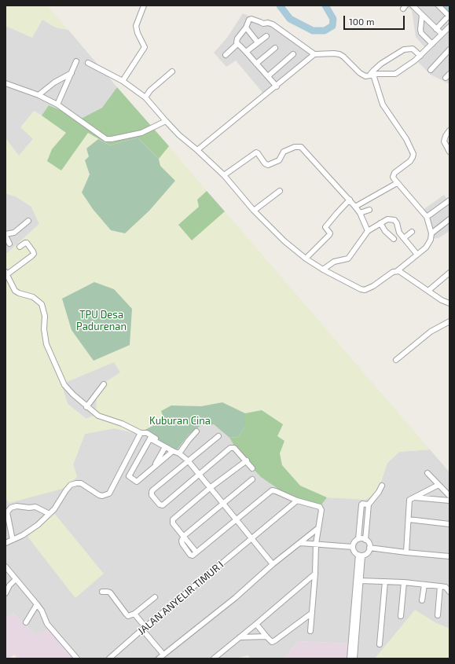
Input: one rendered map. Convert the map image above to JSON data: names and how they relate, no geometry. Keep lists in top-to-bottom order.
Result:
{
  "streets": {
    "street": ["JALAN ANYELIR TIMUR I"]
  },
  "parks": ["TPU Desa Padurenan", "Kuburan Cina"],
  "scale_bar": "100 m"
}
